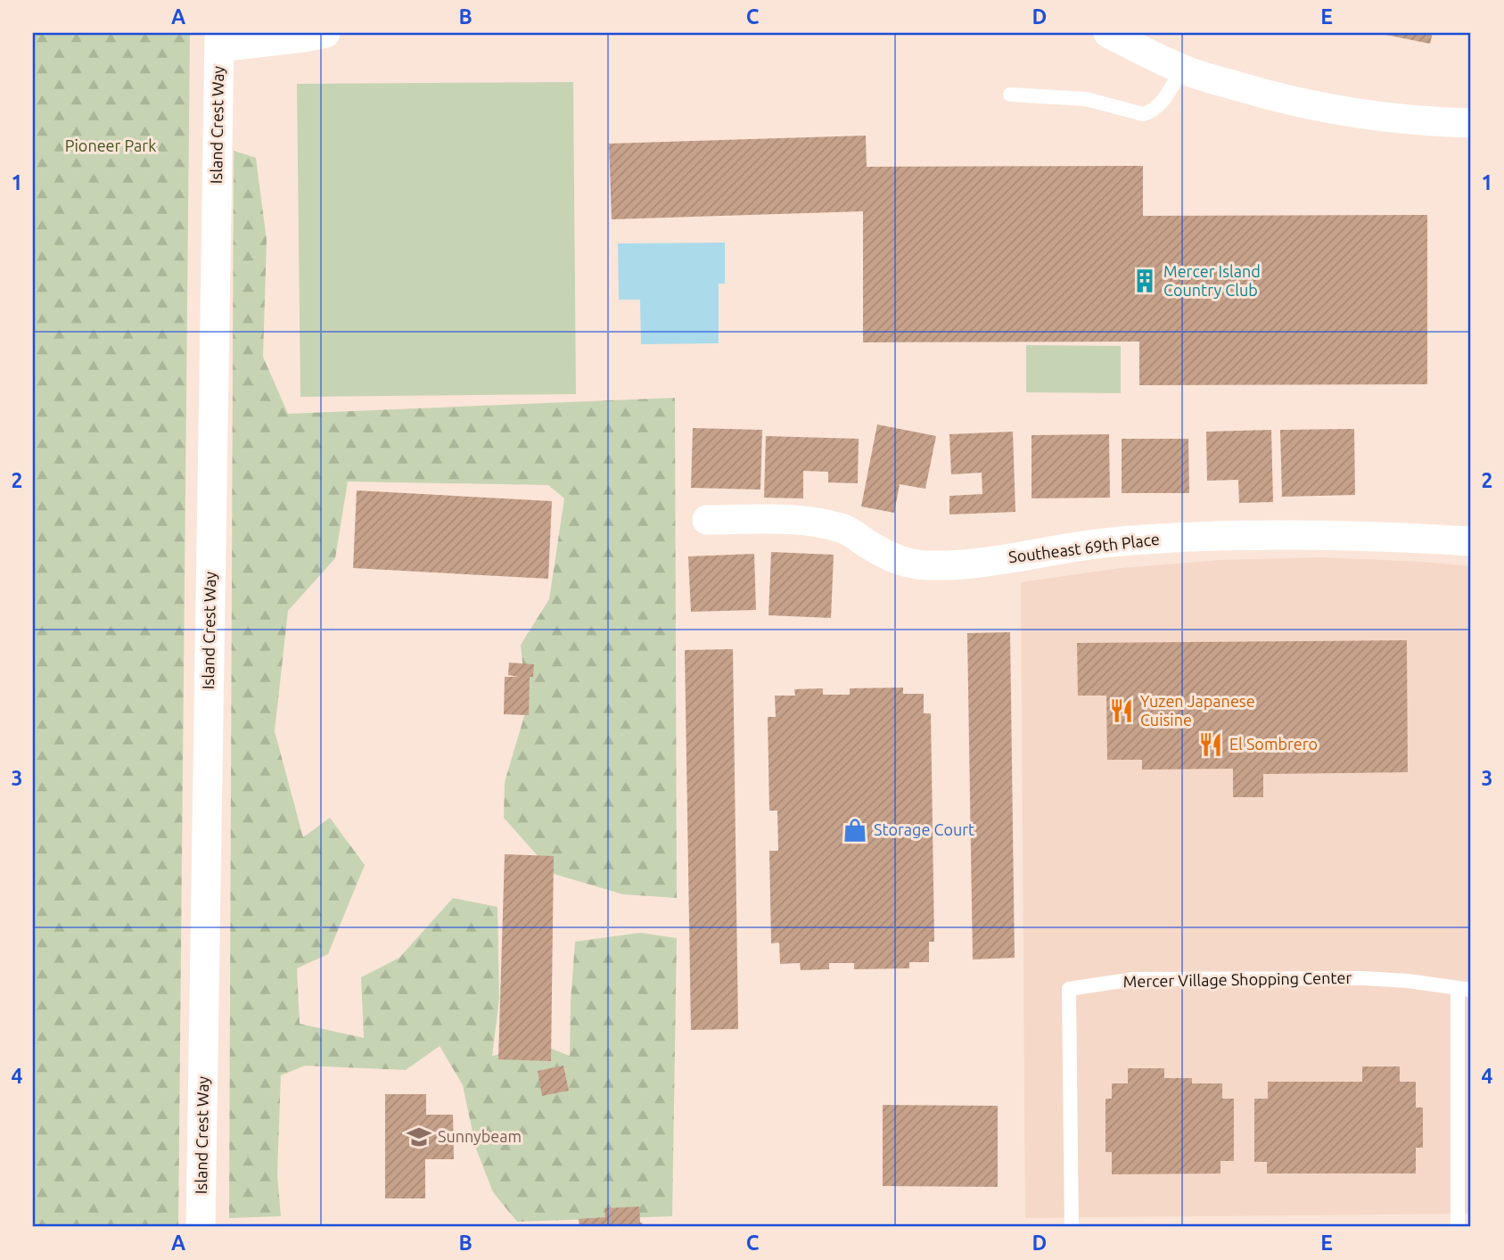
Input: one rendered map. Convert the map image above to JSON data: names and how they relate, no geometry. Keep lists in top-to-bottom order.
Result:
{
  "streets": {
    "street": ["Island Crest Way", "Southeast 69th Place"],
    "lane": ["Mercer Village Shopping Center"]
  },
  "parks": ["Pioneer Park"],
  "places": {
    "building": ["Mercer Island Country Club"],
    "restaurant": ["Yuzen Japanese Cuisine", "El Sombrero"],
    "shop": ["Storage Court"],
    "school or university": ["Sunnybeam"]
  },
  "grid": {
    "columns": [
      "A",
      "B",
      "C",
      "D",
      "E"
    ],
    "rows": [
      "1",
      "2",
      "3",
      "4"
    ]
  }
}
